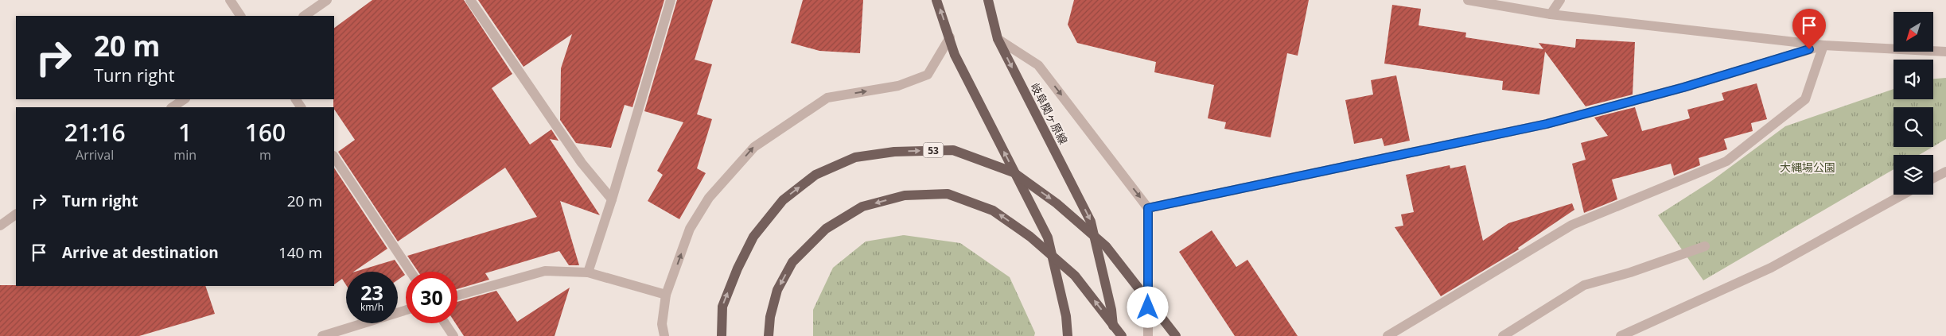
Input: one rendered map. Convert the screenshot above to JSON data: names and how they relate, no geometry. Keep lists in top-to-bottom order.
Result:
{
  "streets": {
    "main road": ["岐阜関ヶ原線", "53"]
  },
  "parks": ["大縄場公園"],
  "north": "bottom left",
  "page": {
    "turn": ["20 m", "Turn right"],
    "eta": [
      "21:16",
      "Arrival",
      "1",
      "min",
      "160",
      "m"
    ],
    "list": [
      {
        "name": "Turn right",
        "value": "20 m"
      },
      {
        "name": "Arrive at destination",
        "value": "140 m"
      }
    ],
    "speed": "23 km/h",
    "limit": "30"
  }
}
